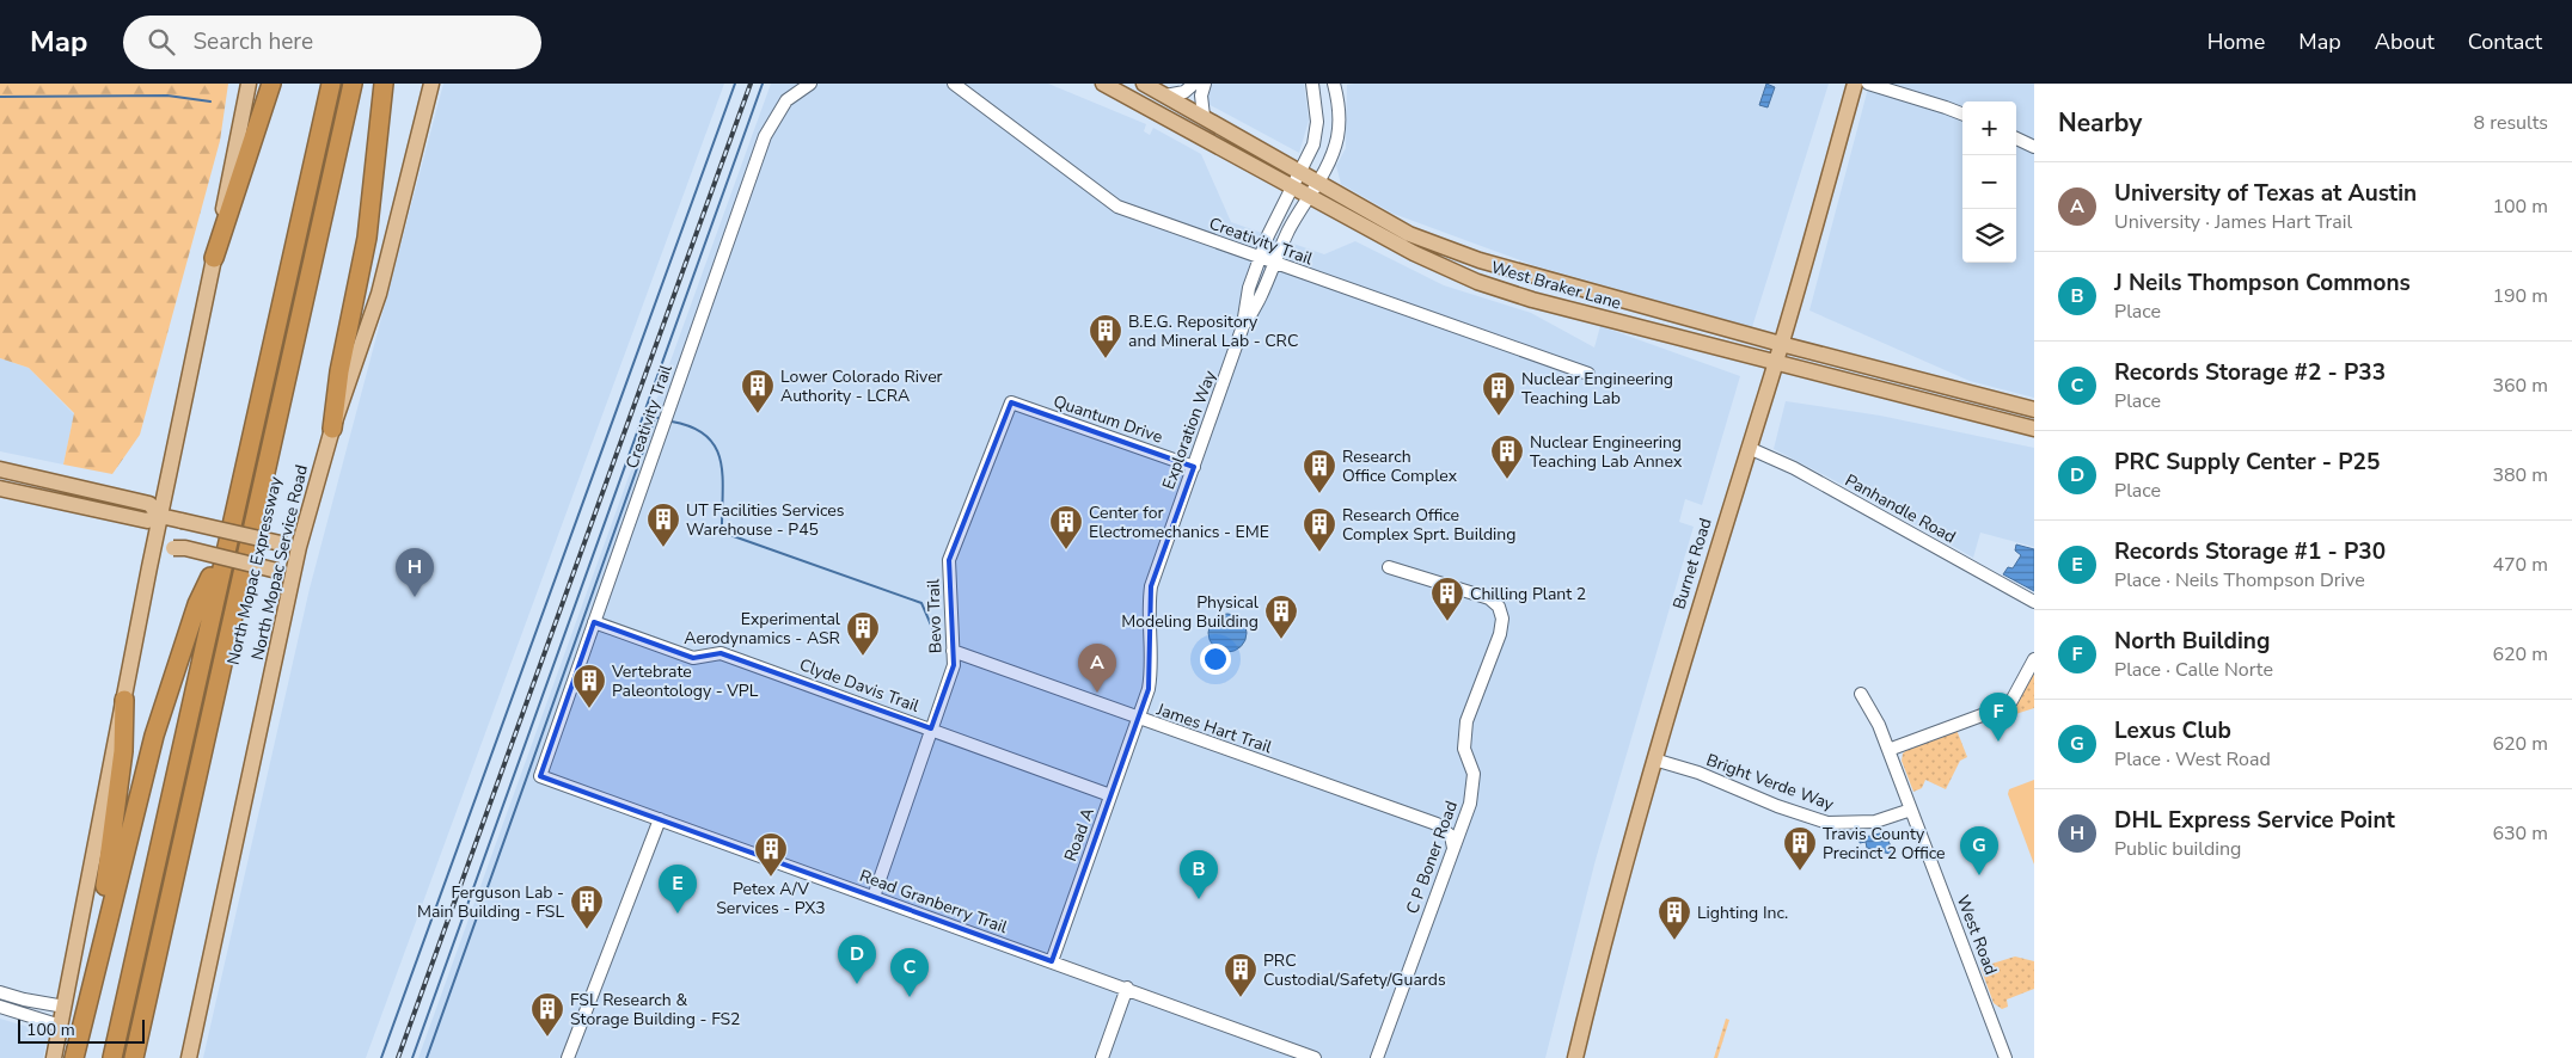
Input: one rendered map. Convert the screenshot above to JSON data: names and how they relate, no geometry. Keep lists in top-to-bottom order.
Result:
{
  "streets": {
    "highway": ["North Mopac Expressway"],
    "main road": ["West Braker Lane", "North Mopac Service Road", "Burnet Road"],
    "street": [
      "Creativity Trail",
      "Quantum Drive",
      "Exploration Way",
      "Panhandle Road",
      "Bevo Trail",
      "Clyde Davis Trail",
      "James Hart Trail",
      "Bright Verde Way",
      "Road A",
      "C P Boner Road",
      "Read Granberry Trail",
      "West Road"
    ]
  },
  "crossings": [
    ["Creativity Trail", "Exploration Way"],
    ["Creativity Trail", "Clyde Davis Trail"],
    ["Creativity Trail", "Read Granberry Trail"],
    ["West Braker Lane", "Exploration Way"],
    ["West Braker Lane", "Burnet Road"],
    ["Quantum Drive", "Exploration Way"],
    ["Quantum Drive", "Bevo Trail"],
    ["Exploration Way", "James Hart Trail"],
    ["Exploration Way", "Road A"],
    ["Panhandle Road", "Burnet Road"],
    ["Burnet Road", "Bright Verde Way"],
    ["Bevo Trail", "Clyde Davis Trail"],
    ["Bevo Trail", "James Hart Trail"],
    ["Bevo Trail", "Read Granberry Trail"],
    ["Clyde Davis Trail", "Road A"],
    ["James Hart Trail", "Road A"],
    ["James Hart Trail", "C P Boner Road"],
    ["Bright Verde Way", "West Road"],
    ["Road A", "Read Granberry Trail"]
  ],
  "places": {
    "building": [
      "B.E.G. Repository and Mineral Lab - CRC",
      "Lower Colorado River Authority - LCRA",
      "Nuclear Engineering Teaching Lab",
      "Nuclear Engineering Teaching Lab Annex",
      "Research Office Complex",
      "UT Facilities Services Warehouse - P45",
      "Center for Electromechanics - EME",
      "Research Office Complex Sprt. Building",
      "Chilling Plant 2",
      "Physical Modeling Building",
      "Experimental Aerodynamics - ASR",
      "Vertebrate Paleontology - VPL",
      "Travis County Precinct 2 Office",
      "Petex A/V Services - PX3",
      "Ferguson Lab - Main Building - FSL",
      "Lighting Inc.",
      "PRC Custodial/Safety/Guards",
      "FSL Research & Storage Building - FS2"
    ]
  },
  "scale_bar": "100 m",
  "page": {
    "header": "Map",
    "search": "Search here",
    "nav": [
      "Home",
      "Map",
      "About",
      "Contact"
    ],
    "heading": ["Nearby", "8 results"],
    "map_buttons": ["+", "−"],
    "list": [
      {
        "mark": "A",
        "name": "University of Texas at Austin",
        "note": "University · James Hart Trail",
        "value": "100 m"
      },
      {
        "mark": "B",
        "name": "J Neils Thompson Commons",
        "note": "Place",
        "value": "190 m"
      },
      {
        "mark": "C",
        "name": "Records Storage #2 - P33",
        "note": "Place",
        "value": "360 m"
      },
      {
        "mark": "D",
        "name": "PRC Supply Center - P25",
        "note": "Place",
        "value": "380 m"
      },
      {
        "mark": "E",
        "name": "Records Storage #1 - P30",
        "note": "Place · Neils Thompson Drive",
        "value": "470 m"
      },
      {
        "mark": "F",
        "name": "North Building",
        "note": "Place · Calle Norte",
        "value": "620 m"
      },
      {
        "mark": "G",
        "name": "Lexus Club",
        "note": "Place · West Road",
        "value": "620 m"
      },
      {
        "mark": "H",
        "name": "DHL Express Service Point",
        "note": "Public building",
        "value": "630 m"
      }
    ],
    "pins": [
      "H",
      "A",
      "F",
      "G",
      "B",
      "E",
      "D",
      "C"
    ],
    "scale": "100 m"
  }
}
